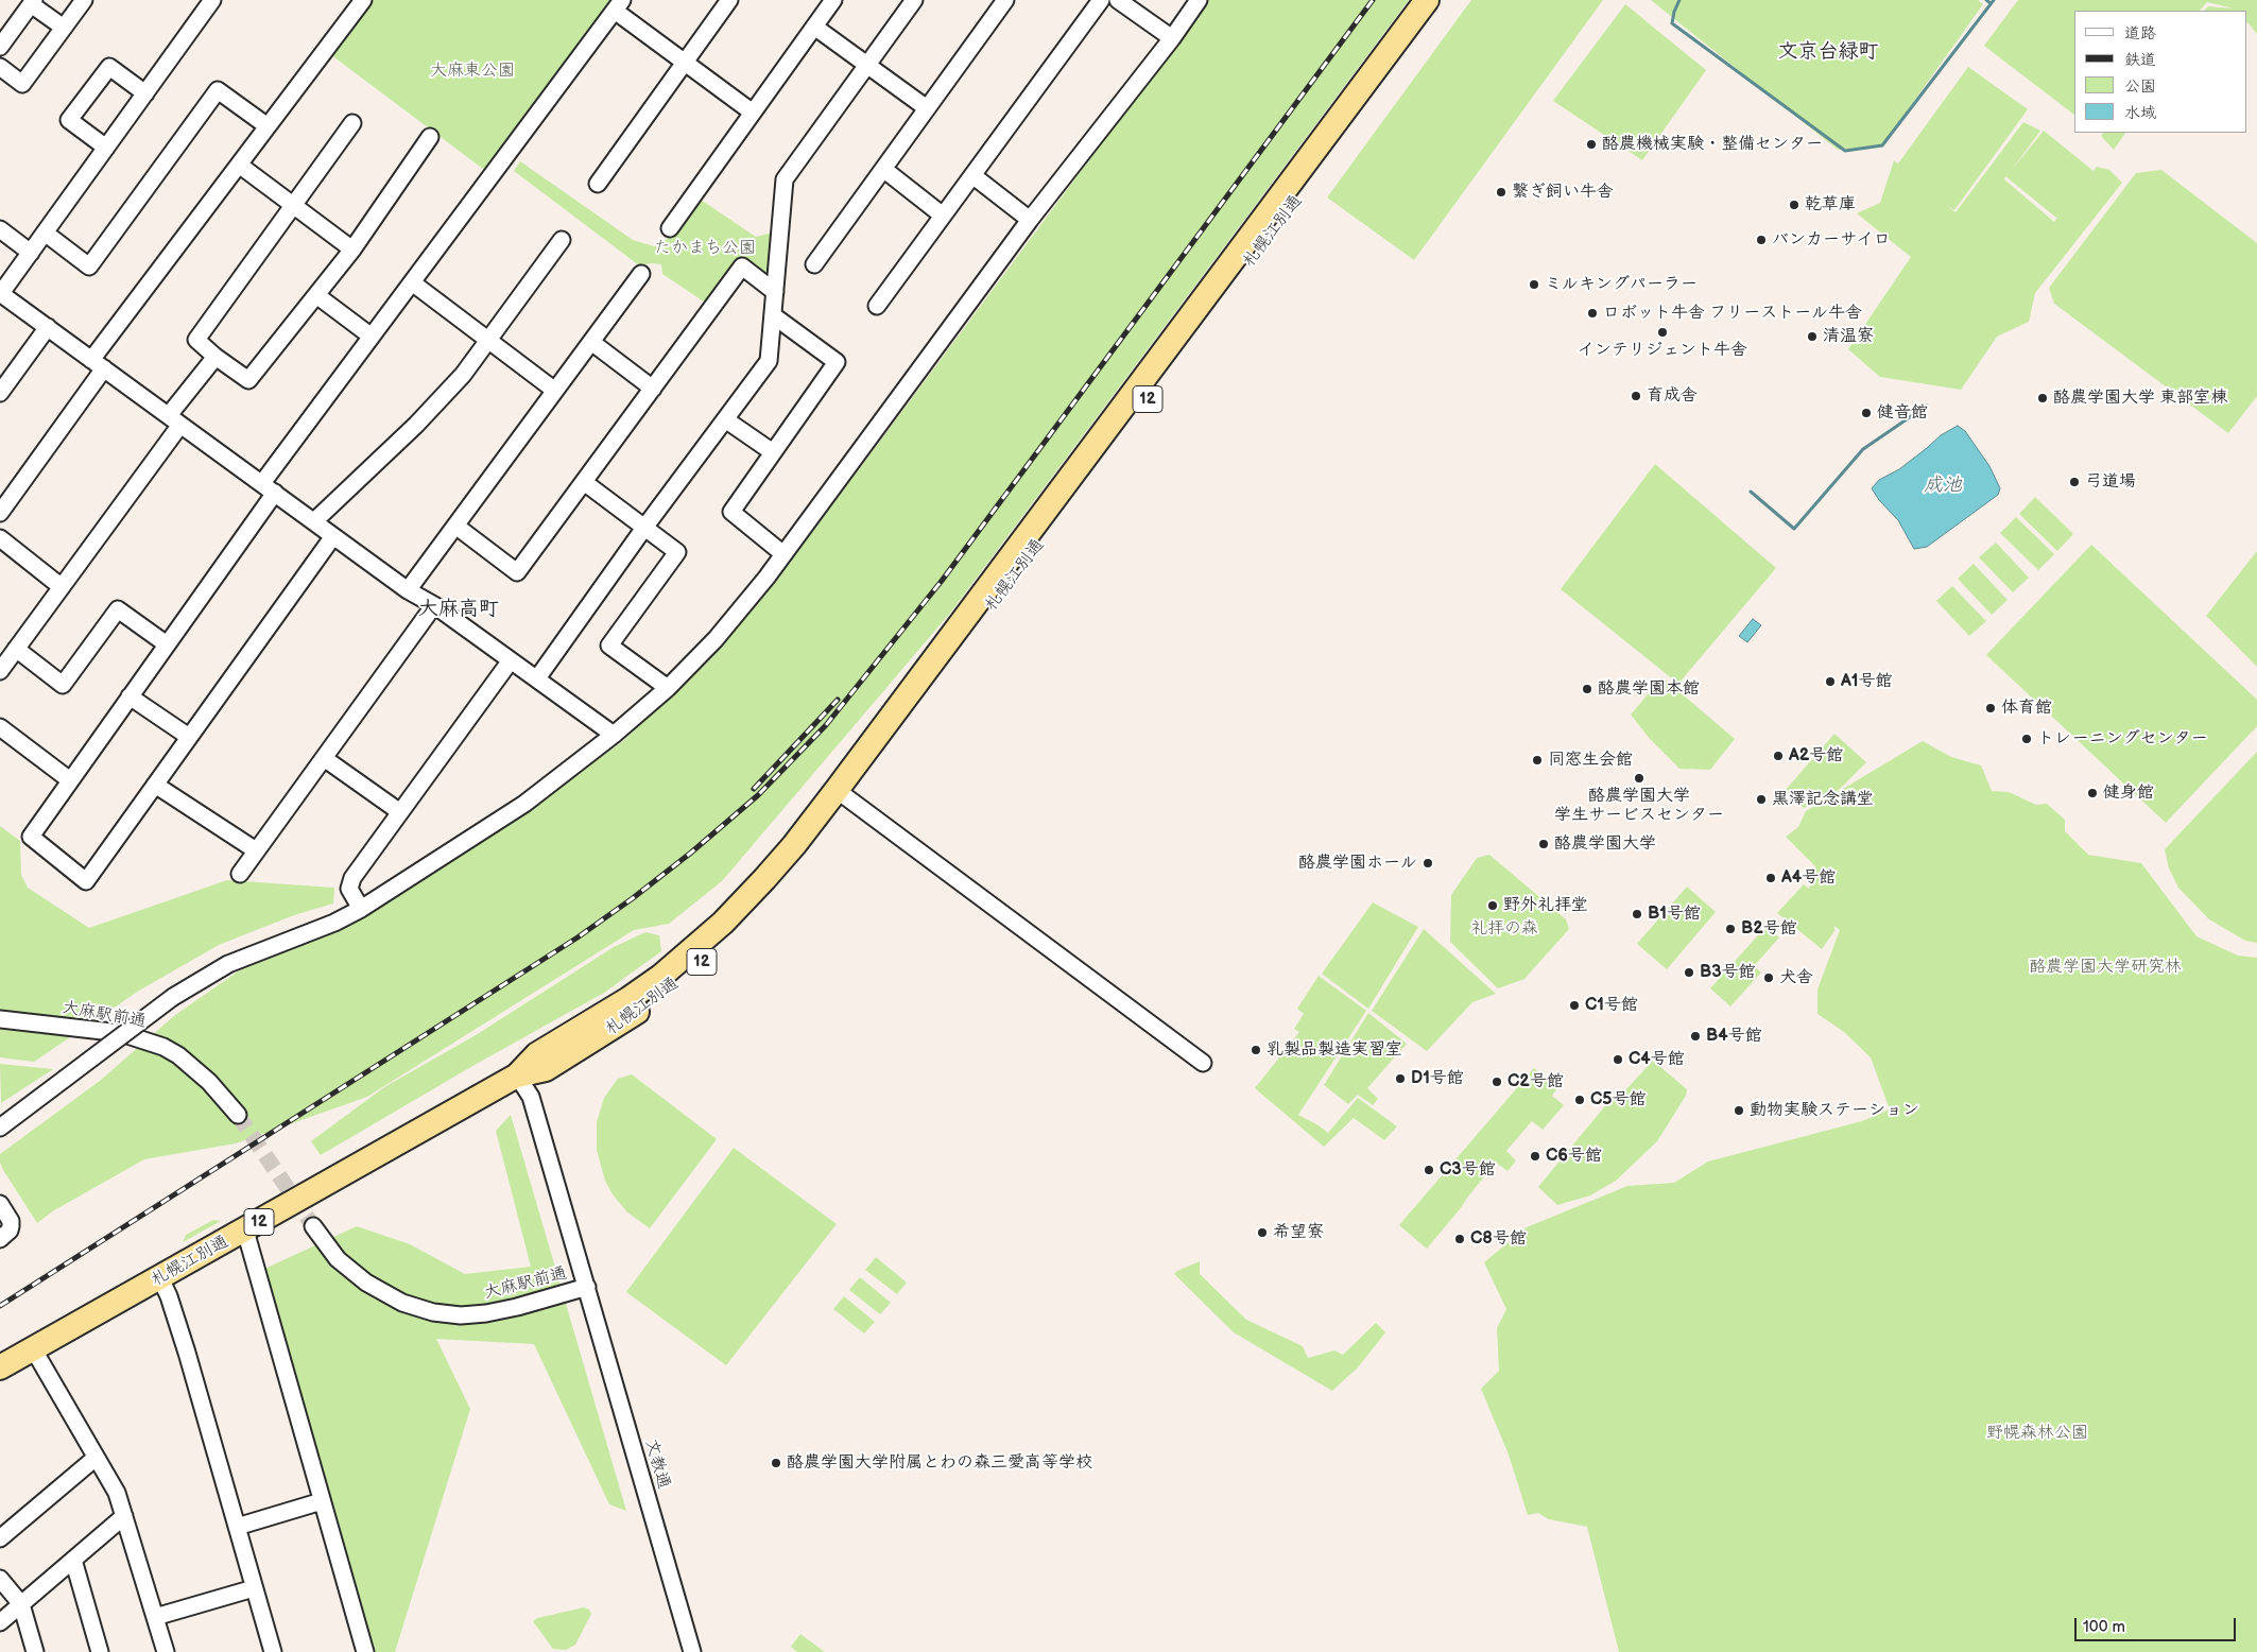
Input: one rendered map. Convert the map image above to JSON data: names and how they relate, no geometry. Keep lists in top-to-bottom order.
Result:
{
  "streets": {
    "highway": ["札幌江別通", "12"],
    "street": ["大麻駅前通", "文教通"]
  },
  "crossings": [
    ["札幌江別通", "大麻駅前通"],
    ["大麻駅前通", "文教通"]
  ],
  "districts": ["文京台緑町", "大麻高町"],
  "water": ["成池"],
  "parks": [
    "大麻東公園",
    "たかまち公園",
    "礼拝の森",
    "酪農学園大学研究林",
    "野幌森林公園"
  ],
  "places": [
    "酪農機械実験・整備センター",
    "繋ぎ飼い牛舎",
    "乾草庫",
    "バンカーサイロ",
    "ミルキングパーラー",
    "ロボット牛舎 フリーストール牛舎",
    "インテリジェント牛舎",
    "清温寮",
    "育成舎",
    "酪農学園大学 東部室棟",
    "健音館",
    "弓道場",
    "A1号館",
    "酪農学園本館",
    "体育館",
    "トレーニングセンター",
    "A2号館",
    "同窓生会館",
    "酪農学園大学 学生サービスセンター",
    "健身館",
    "黒澤記念講堂",
    "酪農学園大学",
    "酪農学園ホール",
    "A4号館",
    "野外礼拝堂",
    "B1号館",
    "B2号館",
    "B3号館",
    "犬舎",
    "C1号館",
    "B4号館",
    "乳製品製造実習室",
    "C4号館",
    "D1号館",
    "C2号館",
    "C5号館",
    "動物実験ステーション",
    "C6号館",
    "C3号館",
    "希望寮",
    "C8号館",
    "酪農学園大学附属とわの森三愛高等学校"
  ],
  "legend": [
    "道路",
    "鉄道",
    "公園",
    "水域"
  ],
  "scale_bar": "100 m"
}
